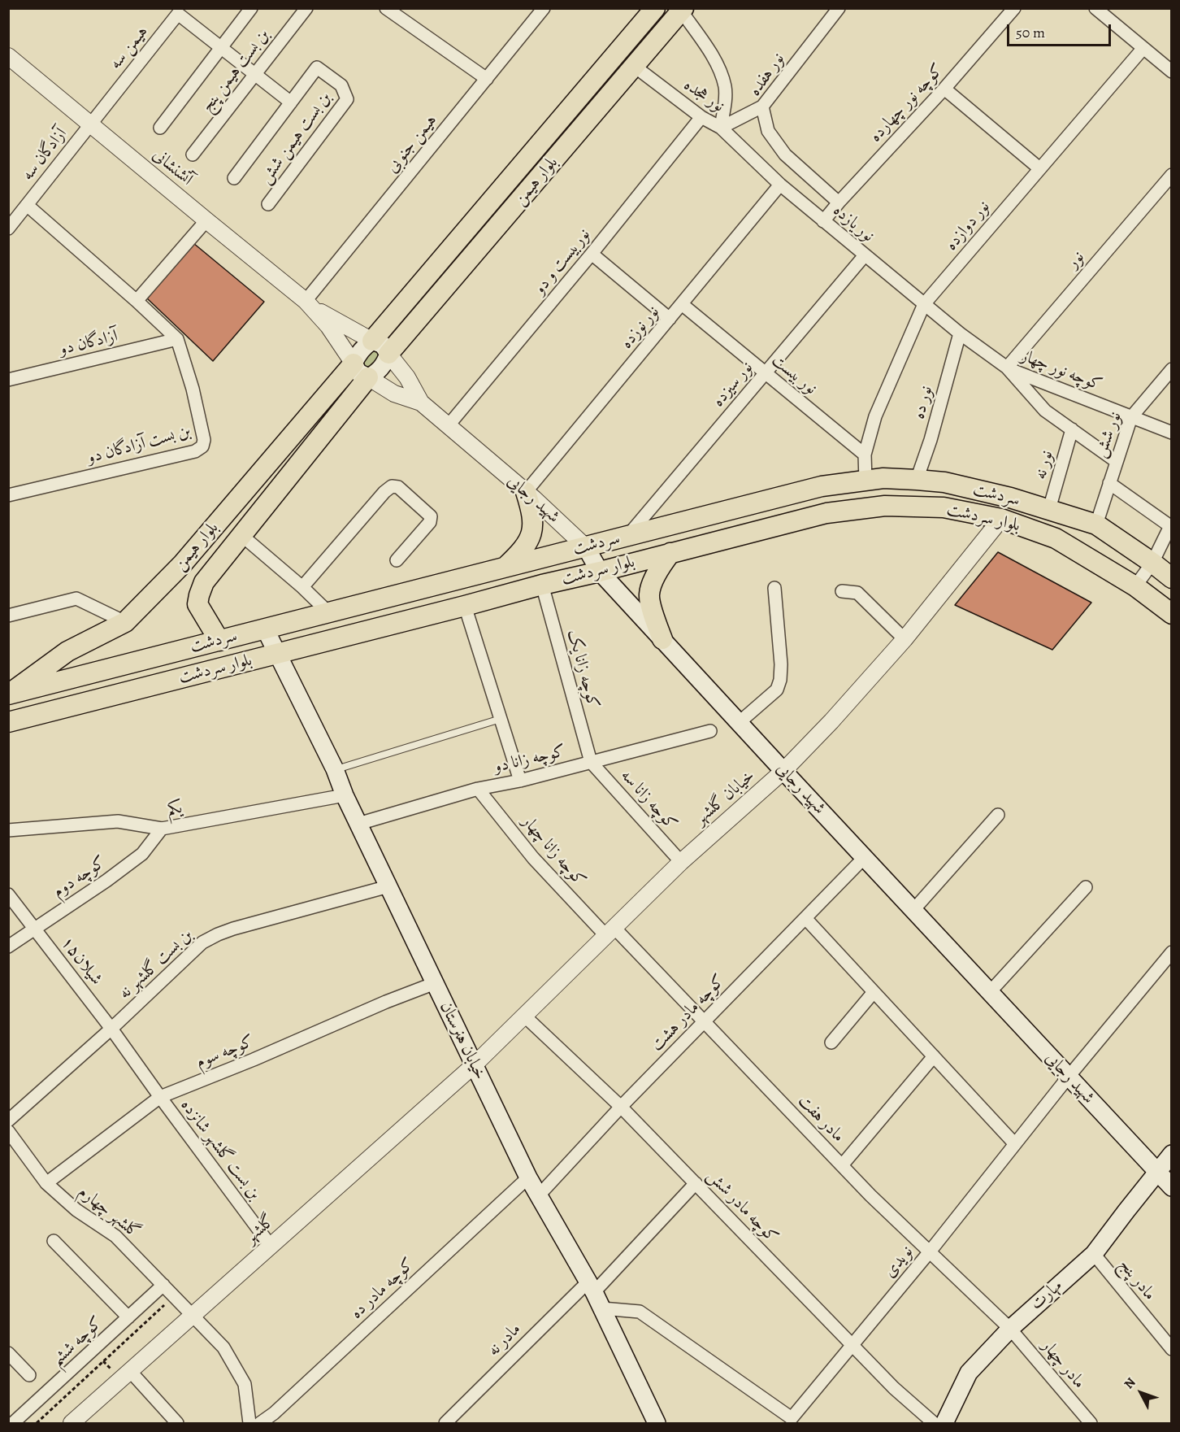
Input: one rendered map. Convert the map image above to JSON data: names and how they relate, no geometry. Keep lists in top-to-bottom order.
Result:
{
  "streets": {
    "main road": [
      "بلوار هیمن",
      "سردشت",
      "شهید رجایی",
      "بلوار سردشت",
      "خیابان هنرستان",
      "مهارت"
    ],
    "street": [
      "هیمن سه",
      "بن بست هیمن پنج",
      "نور هفده",
      "نور هجده",
      "کوچه نور چهارده",
      "بن بست هیمن شش",
      "هیمن جنوبی",
      "آزادگان سه",
      "آتشنشانی",
      "نور یازده",
      "نور دوازده",
      "نور",
      "نوربیست و دو",
      "نور نوزده",
      "آزادگان دو",
      "کوچه نور چهار",
      "نور بیست",
      "نور سیزده",
      "نور ده",
      "نور شش",
      "بن بست آزادگان دو",
      "نور نه",
      "کوچه زانا یک",
      "کوچه زانا دو",
      "خیابان گلشهر",
      "کوچه زانا سه",
      "یکم",
      "کوچه زانا چهار",
      "کوچه دوم",
      "شیلان۱۵",
      "بن بست گلشهر نه",
      "کوچه مادر هشت",
      "کوچه سوم",
      "مادر هفت",
      "بن بست گلشهر شانزده",
      "کوچه مادر شش",
      "گلشهر چهارم",
      "گلشهر",
      "نویدی",
      "مادر پنج",
      "کوچه مادر ده",
      "مادر نه",
      "کوچه ششم",
      "مادر چهار"
    ]
  },
  "crossings": [
    ["هیمن سه", "بن بست هیمن پنج"],
    ["هیمن سه", "بن بست هیمن شش"],
    ["هیمن سه", "آزادگان سه"],
    ["هیمن سه", "آتشنشانی"],
    ["نور هفده", "کوچه نور چهارده"],
    ["نور هجده", "بلوار هیمن"],
    ["نور هجده", "نور یازده"],
    ["نور هجده", "نوربیست و دو"],
    ["کوچه نور چهارده", "نور یازده"],
    ["هیمن جنوبی", "آتشنشانی"],
    ["آزادگان سه", "آتشنشانی"],
    ["آزادگان سه", "بن بست آزادگان دو"],
    ["آتشنشانی", "بلوار هیمن"],
    ["آتشنشانی", "شهید رجایی"],
    ["بلوار هیمن", "سردشت"],
    ["بلوار هیمن", "شهید رجایی"],
    ["نور یازده", "نور دوازده"],
    ["نور یازده", "نور"],
    ["نور یازده", "نور نوزده"],
    ["نور یازده", "کوچه نور چهار"],
    ["نور یازده", "نور سیزده"],
    ["نور یازده", "نور ده"],
    ["نور دوازده", "نور بیست"],
    ["نور", "کوچه نور چهار"],
    ["نوربیست و دو", "شهید رجایی"],
    ["نور نوزده", "نور بیست"],
    ["نور نوزده", "شهید رجایی"],
    ["آزادگان دو", "بن بست آزادگان دو"],
    ["کوچه نور چهار", "نور شش"],
    ["نور بیست", "نور سیزده"],
    ["نور سیزده", "سردشت"],
    ["نور ده", "سردشت"],
    ["نور شش", "سردشت"],
    ["نور نه", "سردشت"],
    ["سردشت", "شهید رجایی"],
    ["سردشت", "خیابان هنرستان"],
    ["شهید رجایی", "بلوار سردشت"],
    ["شهید رجایی", "خیابان گلشهر"],
    ["شهید رجایی", "کوچه مادر هشت"],
    ["شهید رجایی", "نویدی"],
    ["شهید رجایی", "مهارت"],
    ["بلوار سردشت", "کوچه زانا یک"],
    ["بلوار سردشت", "خیابان گلشهر"],
    ["بلوار سردشت", "خیابان هنرستان"],
    ["کوچه زانا یک", "کوچه زانا دو"],
    ["کوچه زانا یک", "کوچه زانا سه"],
    ["کوچه زانا دو", "کوچه زانا سه"],
    ["کوچه زانا دو", "کوچه زانا چهار"],
    ["کوچه زانا دو", "خیابان هنرستان"],
    ["خیابان گلشهر", "کوچه زانا سه"],
    ["خیابان گلشهر", "کوچه زانا چهار"],
    ["خیابان گلشهر", "خیابان هنرستان"],
    ["خیابان گلشهر", "مادر هفت"],
    ["خیابان گلشهر", "کوچه مادر شش"],
    ["خیابان گلشهر", "گلشهر"],
    ["یکم", "کوچه دوم"],
    ["یکم", "خیابان هنرستان"],
    ["کوچه زانا چهار", "مادر هفت"],
    ["کوچه دوم", "شیلان۱۵"],
    ["شیلان۱۵", "بن بست گلشهر نه"],
    ["شیلان۱۵", "کوچه سوم"],
    ["شیلان۱۵", "بن بست گلشهر شانزده"],
    ["بن بست گلشهر نه", "خیابان هنرستان"],
    ["کوچه مادر هشت", "خیابان هنرستان"],
    ["کوچه مادر هشت", "مادر هفت"],
    ["کوچه مادر هشت", "کوچه مادر شش"],
    ["خیابان هنرستان", "کوچه سوم"],
    ["خیابان هنرستان", "گلشهر"],
    ["خیابان هنرستان", "نویدی"],
    ["خیابان هنرستان", "کوچه مادر ده"],
    ["خیابان هنرستان", "مادر نه"],
    ["کوچه سوم", "بن بست گلشهر شانزده"],
    ["کوچه سوم", "گلشهر چهارم"],
    ["مادر هفت", "نویدی"],
    ["مادر هفت", "مهارت"],
    ["مادر هفت", "مادر چهار"],
    ["بن بست گلشهر شانزده", "گلشهر"],
    ["کوچه مادر شش", "نویدی"],
    ["کوچه مادر شش", "مهارت"],
    ["کوچه مادر شش", "مادر نه"],
    ["گلشهر چهارم", "گلشهر"],
    ["گلشهر چهارم", "کوچه ششم"],
    ["مادر پنج", "مهارت"],
    ["مهارت", "مادر چهار"]
  ],
  "scale_bar": "50 m",
  "north": "top left"
}
